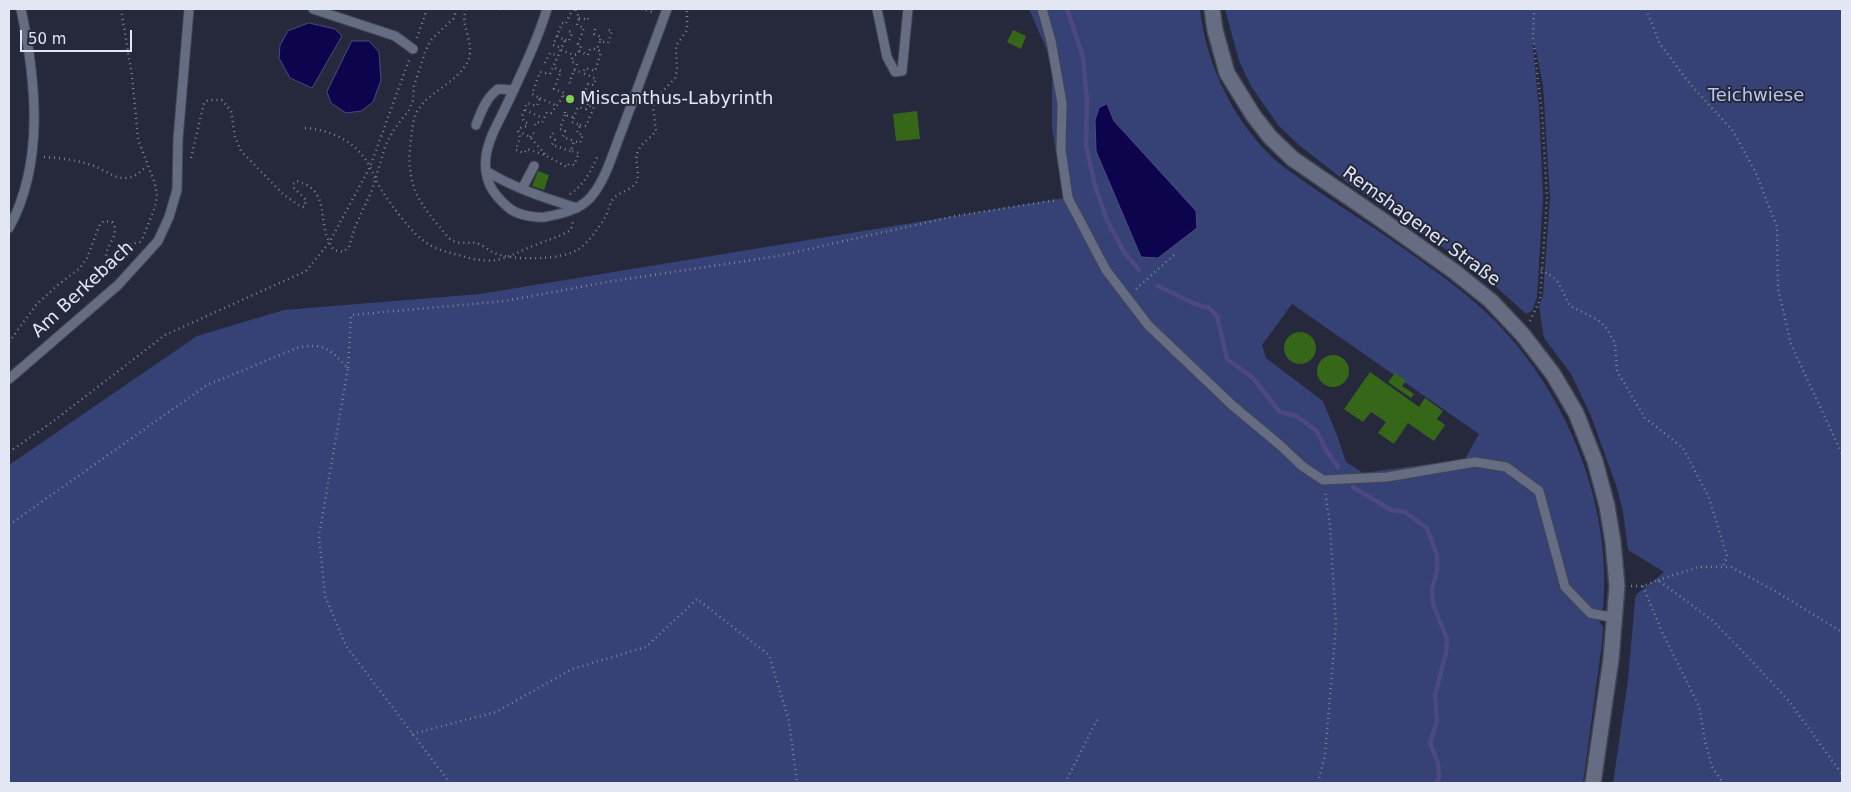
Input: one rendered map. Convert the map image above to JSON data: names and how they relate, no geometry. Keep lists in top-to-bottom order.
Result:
{
  "streets": {
    "main road": ["Remshagener Straße"],
    "lane": ["Am Berkebach"]
  },
  "parks": ["Teichwiese"],
  "places": ["Miscanthus-Labyrinth"],
  "scale_bar": "50 m"
}
